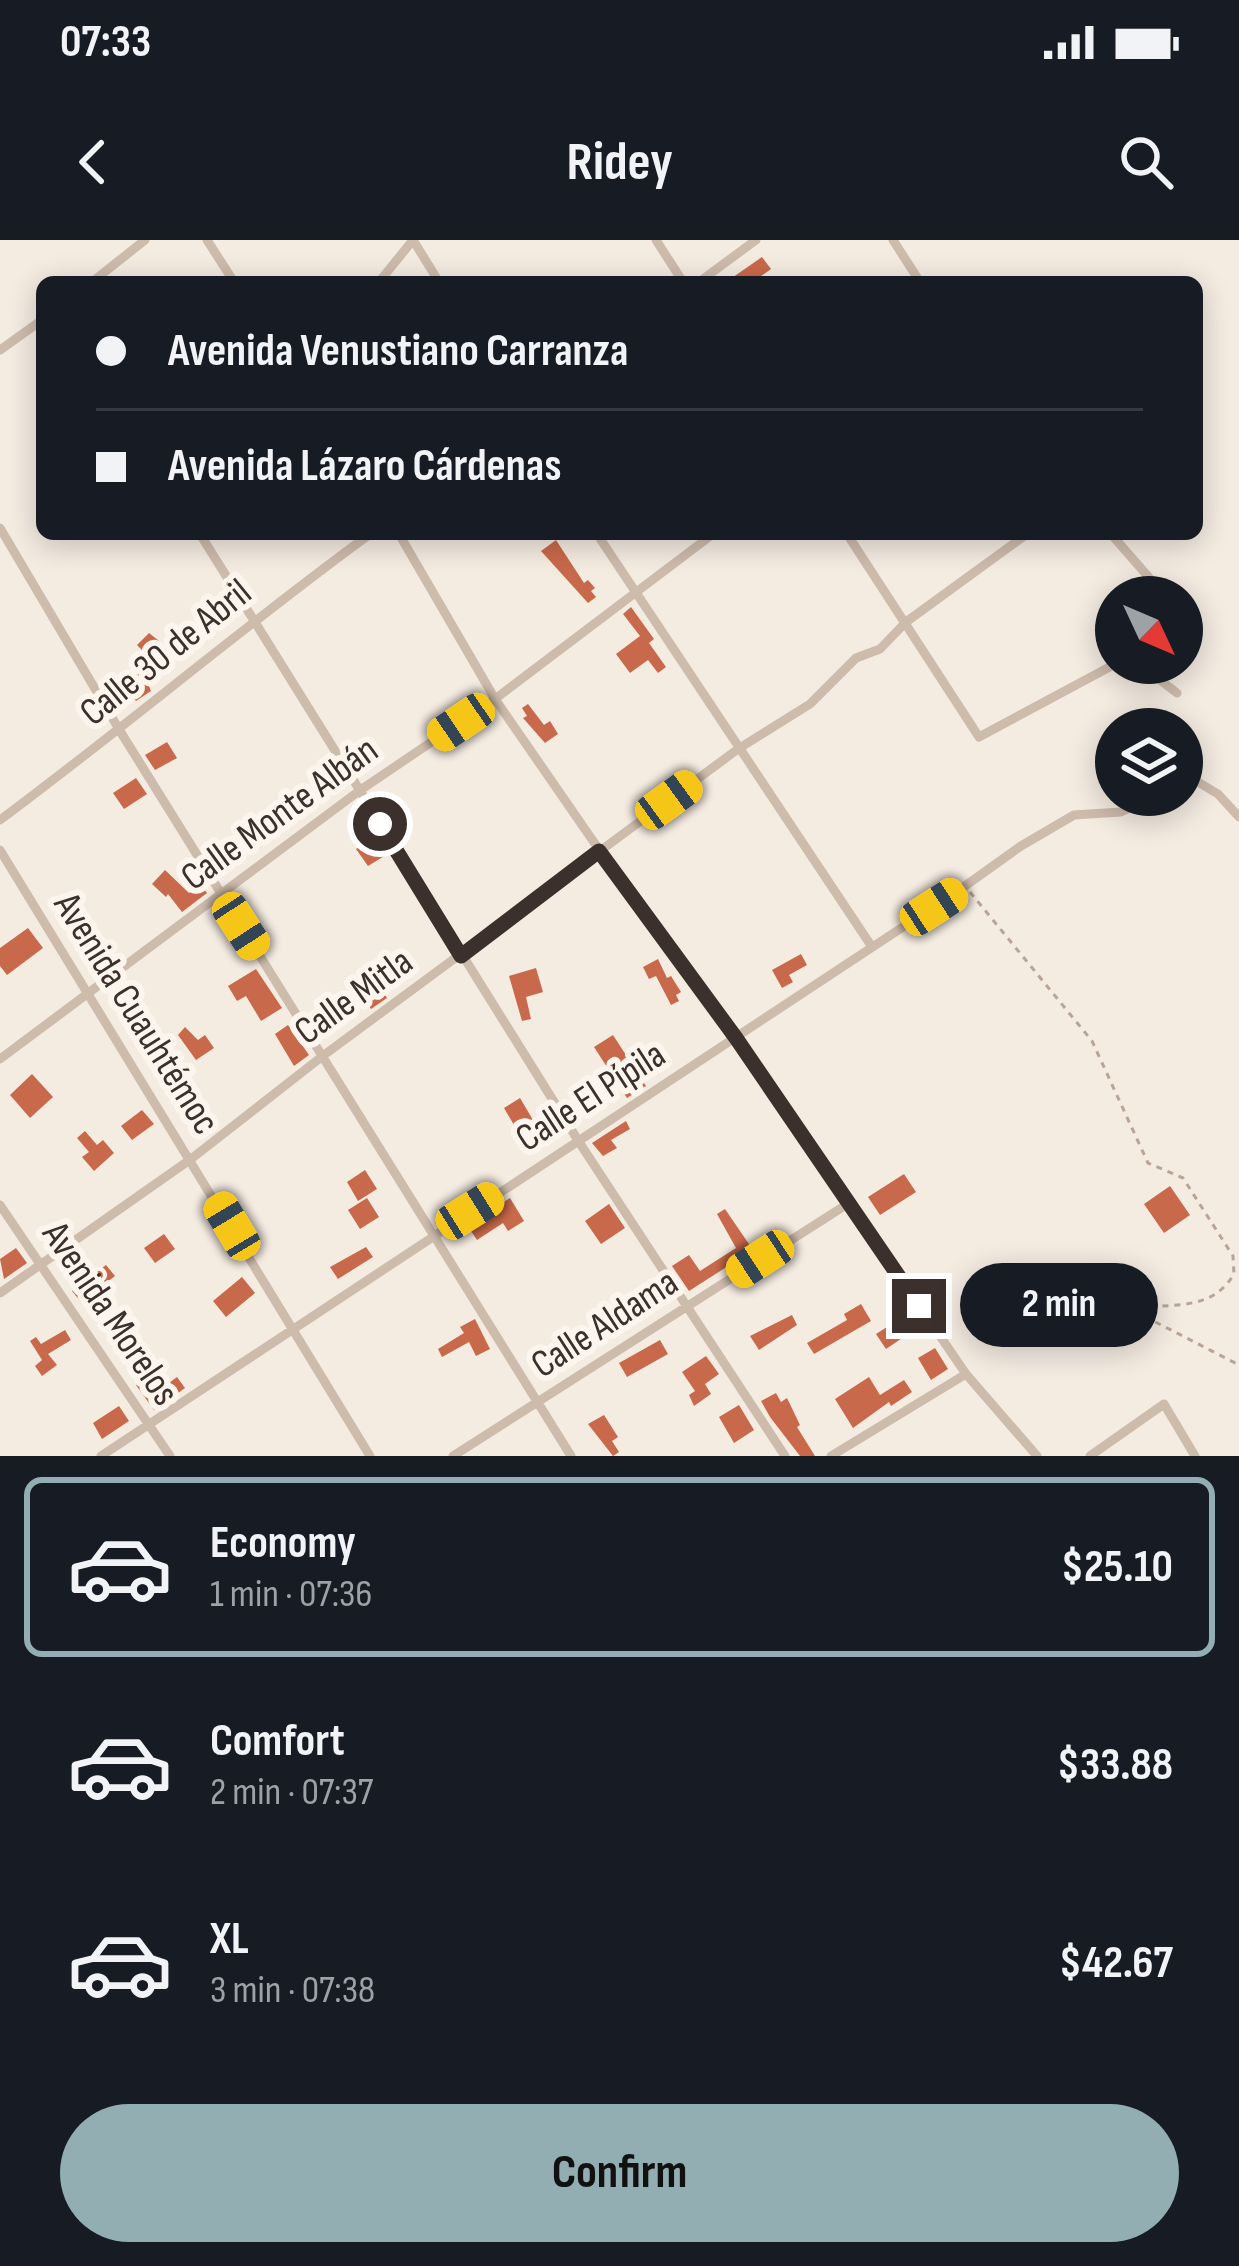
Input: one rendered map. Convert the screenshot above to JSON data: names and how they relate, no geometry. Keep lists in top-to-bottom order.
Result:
{
  "streets": {
    "street": [
      "Calle 30 de Abril",
      "Calle Monte Albán",
      "Calle Mitla",
      "Avenida Cuauhtémoc",
      "Calle El Pípila",
      "Avenida Morelos",
      "Calle Aldama"
    ]
  },
  "crossings": [
    ["Calle Monte Albán", "Avenida Cuauhtémoc"],
    ["Calle Mitla", "Avenida Cuauhtémoc"],
    ["Calle Mitla", "Avenida Morelos"],
    ["Avenida Cuauhtémoc", "Calle El Pípila"],
    ["Calle El Pípila", "Avenida Morelos"]
  ],
  "north": "bottom right",
  "page": {
    "status": "07:33",
    "header": "Ridey",
    "banner": ["Avenida Venustiano Carranza", "Avenida Lázaro Cárdenas"],
    "bubble": "2 min",
    "list": [
      {
        "name": "Economy",
        "note": "1 min · 07:36",
        "value": "$25.10"
      },
      {
        "name": "Comfort",
        "note": "2 min · 07:37",
        "value": "$33.88"
      },
      {
        "name": "XL",
        "note": "3 min · 07:38",
        "value": "$42.67"
      }
    ],
    "buttons": "Confirm"
  }
}
